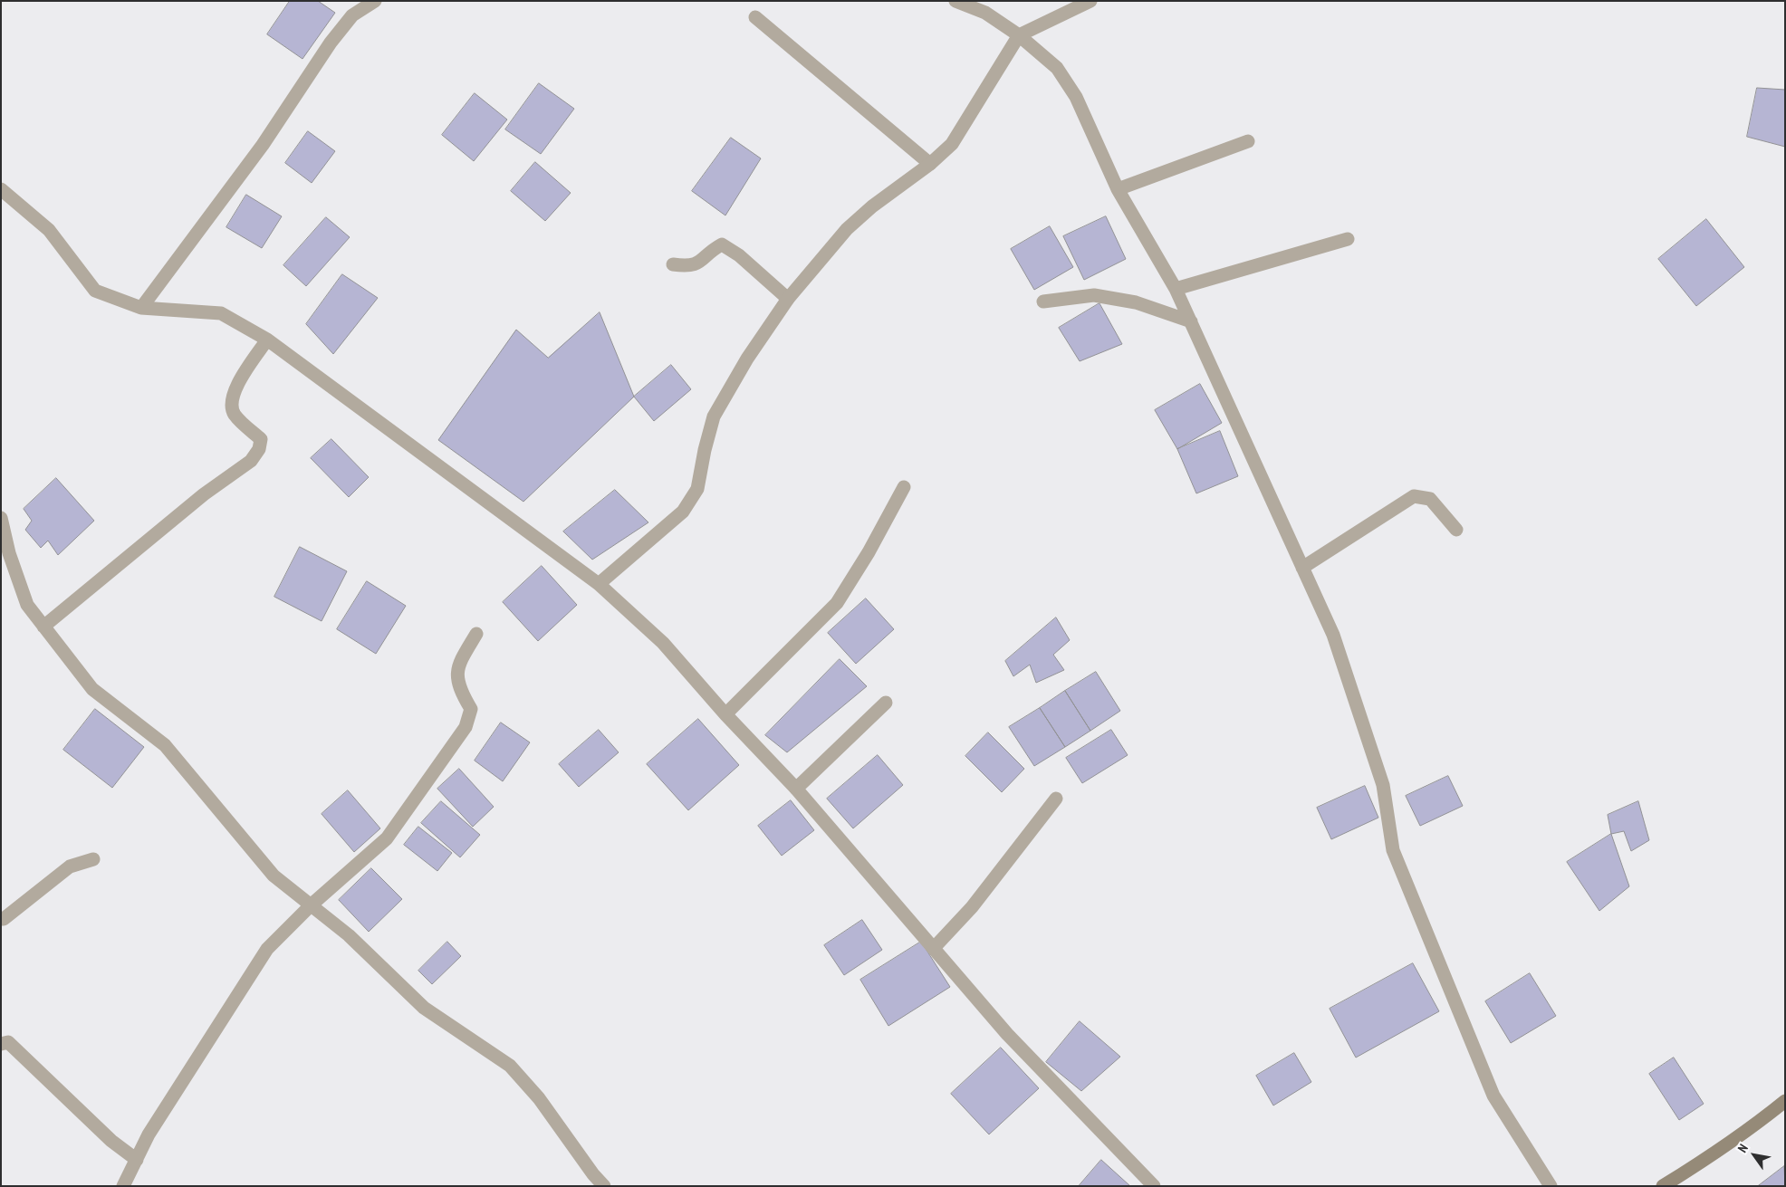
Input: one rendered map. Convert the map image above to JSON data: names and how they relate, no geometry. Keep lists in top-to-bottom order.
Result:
{
  "north": "top left"
}
